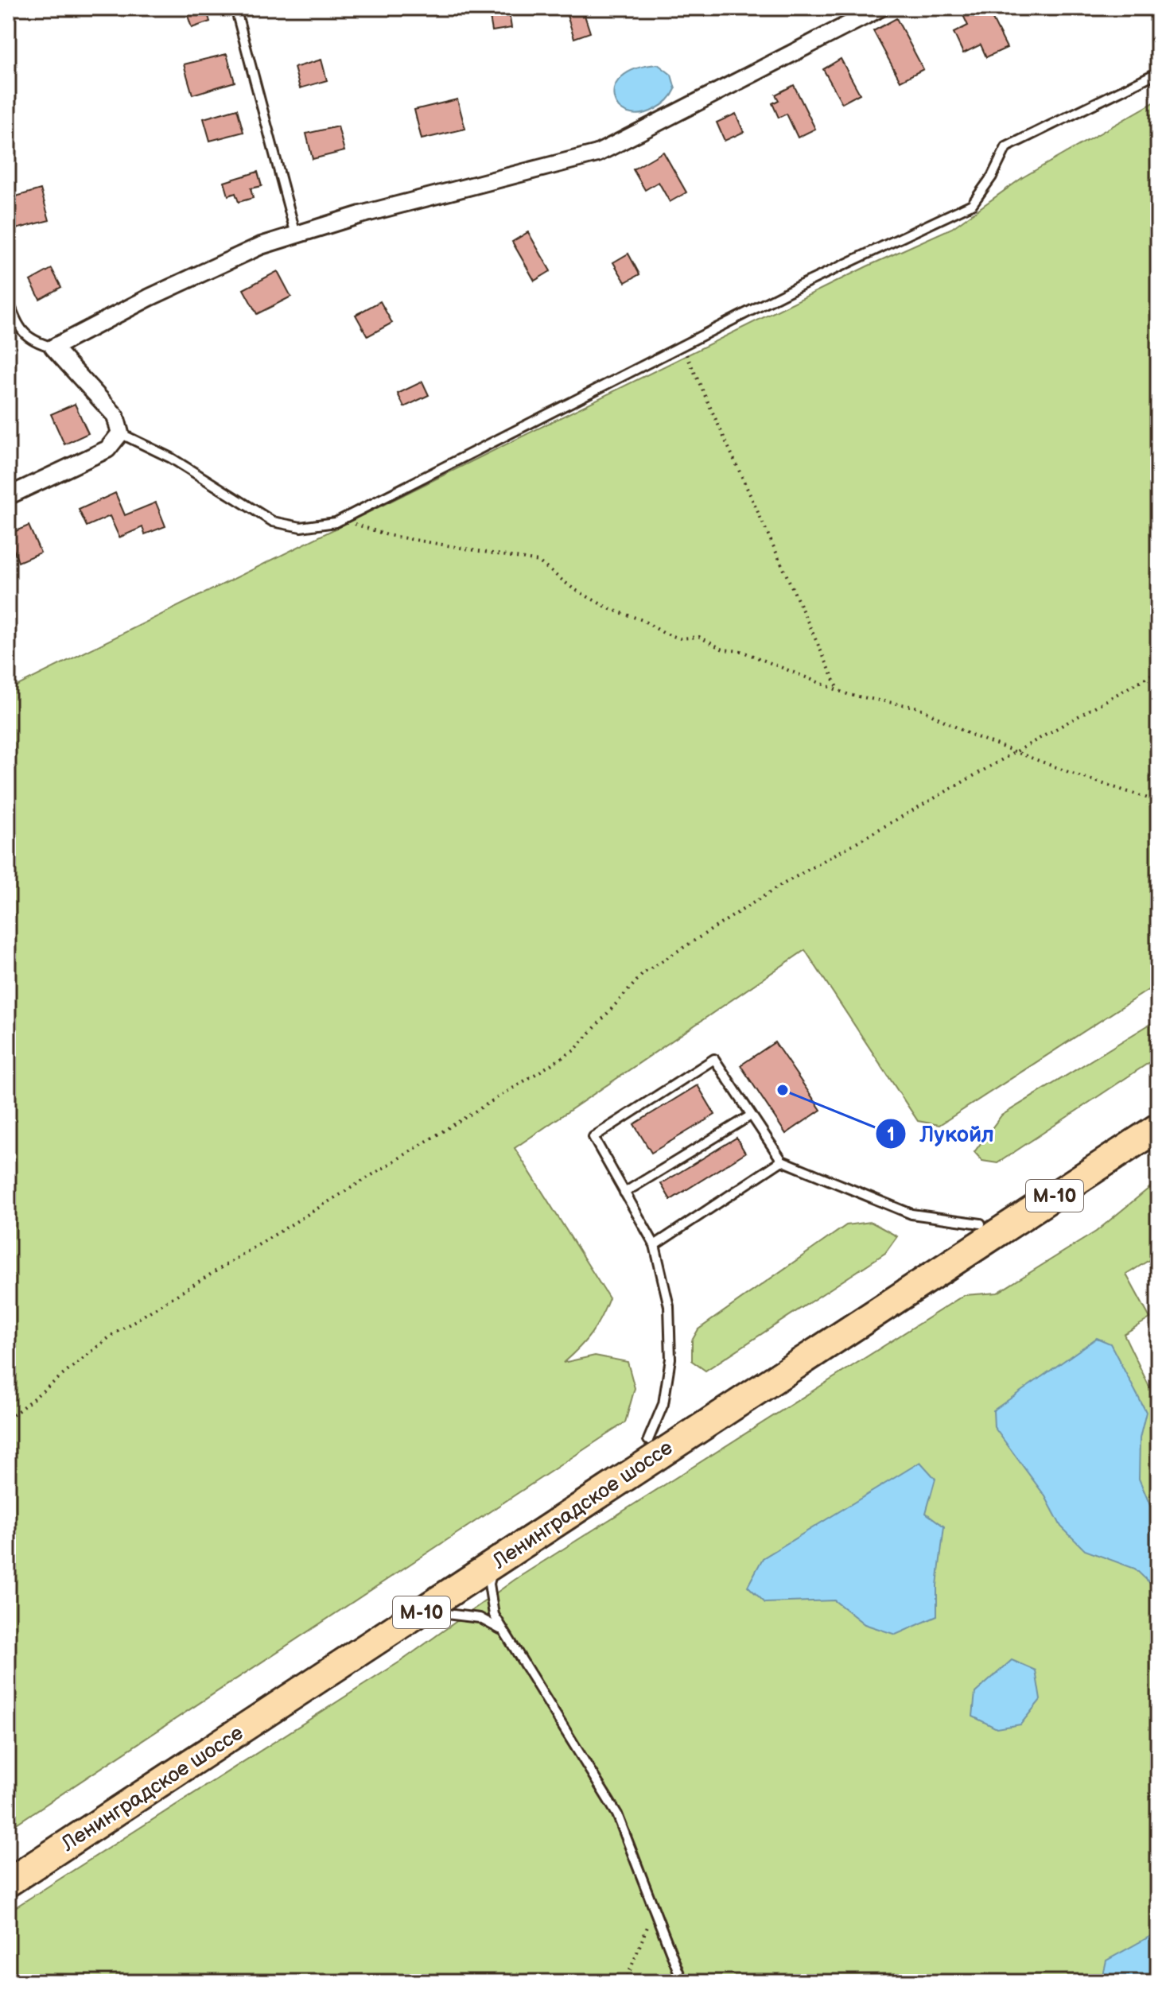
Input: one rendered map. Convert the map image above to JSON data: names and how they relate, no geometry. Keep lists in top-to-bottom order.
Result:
{
  "streets": {
    "highway": ["М-10", "Ленинградское шоссе"]
  },
  "places": ["Лукойл"]
}
